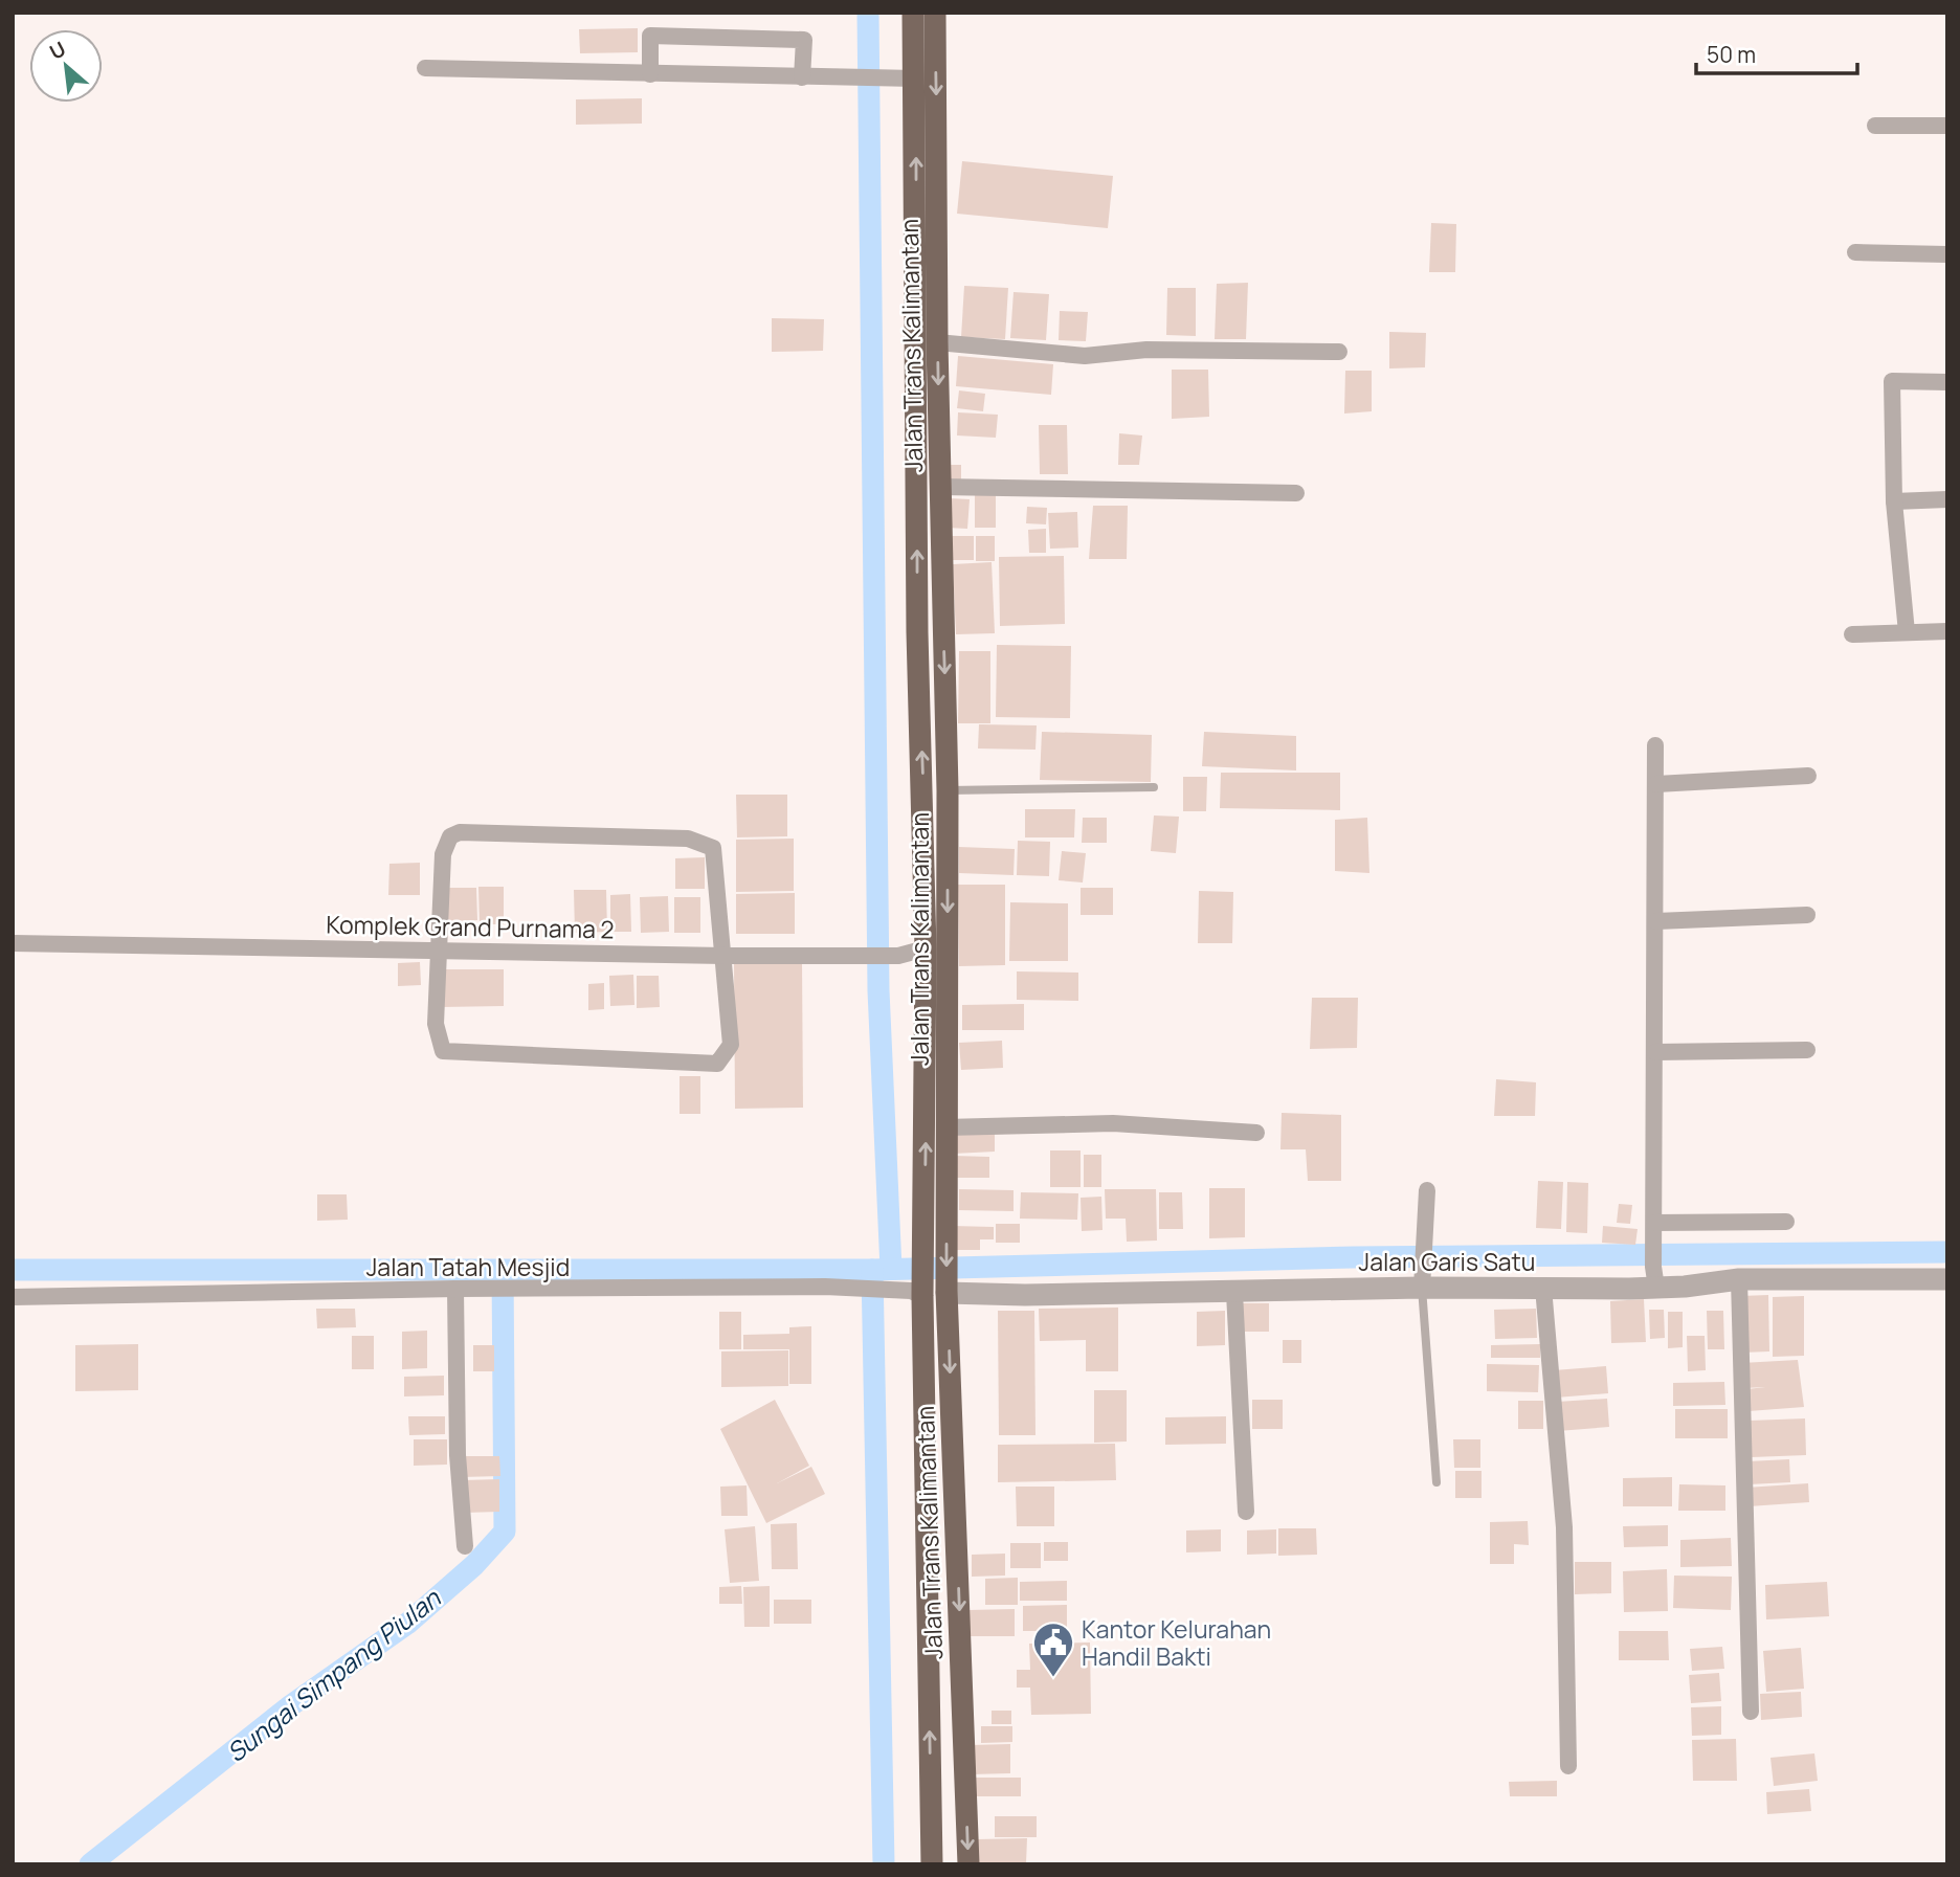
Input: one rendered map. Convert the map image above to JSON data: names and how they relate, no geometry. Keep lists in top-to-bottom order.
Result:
{
  "streets": {
    "highway": ["Jalan Trans Kalimantan"],
    "street": ["Komplek Grand Purnama 2", "Jalan Garis Satu", "Jalan Tatah Mesjid"]
  },
  "crossings": [
    ["Jalan Trans Kalimantan", "Komplek Grand Purnama 2"],
    ["Jalan Trans Kalimantan", "Jalan Garis Satu"],
    ["Jalan Trans Kalimantan", "Jalan Tatah Mesjid"]
  ],
  "water": ["Sungai Simpang Piulan"],
  "places": {
    "public building": ["Kantor Kelurahan Handil Bakti"]
  },
  "scale_bar": "50 m",
  "north": "top left"
}
